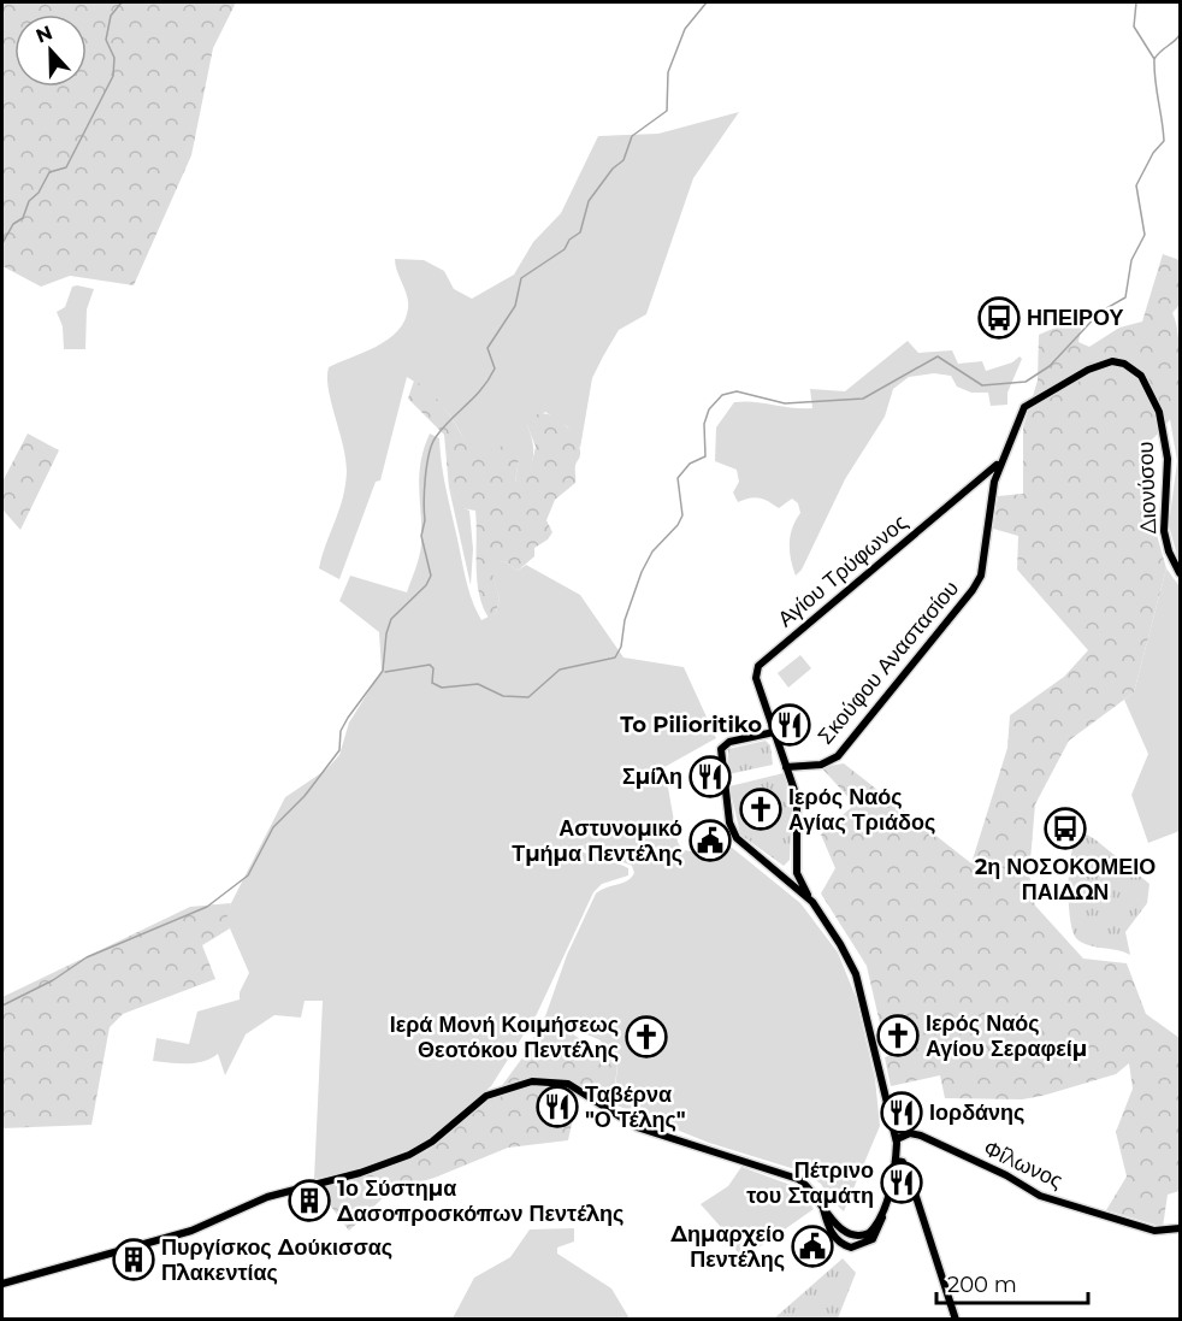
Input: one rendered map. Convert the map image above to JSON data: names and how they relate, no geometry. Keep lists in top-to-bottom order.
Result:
{
  "streets": {
    "main road": [
      "Διονύσου",
      "Αγίου Τρύφωνος",
      "Σκούφου Αναστασίου",
      "Φίλωνος"
    ]
  },
  "crossings": [
    ["Διονύσου", "Αγίου Τρύφωνος"],
    ["Διονύσου", "Σκούφου Αναστασίου"],
    ["Αγίου Τρύφωνος", "Σκούφου Αναστασίου"]
  ],
  "places": {
    "bus stop": ["ΗΠΕΙΡΟΥ", "2η ΝΟΣΟΚΟΜΕΙΟ ΠΑΙΔΩΝ"],
    "restaurant": [
      "To Pilioritiko",
      "Σμίλη",
      "Ταβέρνα \"Ο Τέλης\"",
      "Ιορδάνης",
      "Πέτρινο του Σταμάτη"
    ],
    "church": ["Ιερός Ναός Αγίας Τριάδος", "Ιερός Ναός Αγίου Σεραφείμ", "Ιερά Μονή Κοιμήσεως Θεοτόκου Πεντέλης"],
    "public building": ["Αστυνομικό Τμήμα Πεντέλης", "Δημαρχείο Πεντέλης"],
    "building": ["1ο Σύστημα Δασοπροσκόπων Πεντέλης", "Πυργίσκος Δούκισσας Πλακεντίας"]
  },
  "scale_bar": "200 m",
  "north": "top"
}
